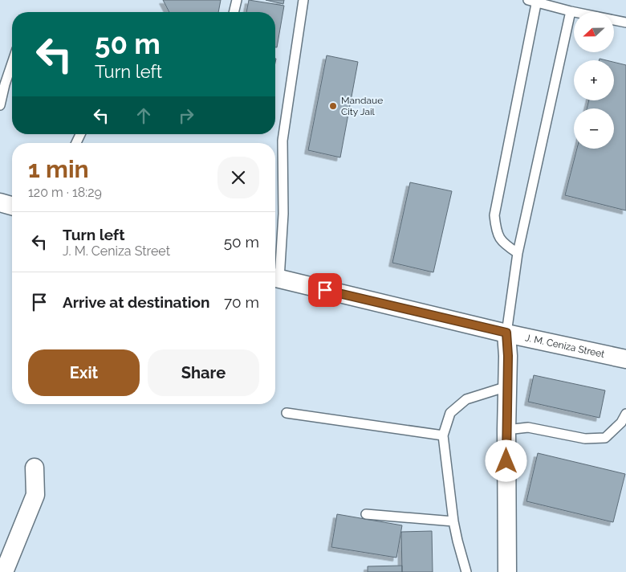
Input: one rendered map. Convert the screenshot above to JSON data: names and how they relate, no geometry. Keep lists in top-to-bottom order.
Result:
{
  "streets": {
    "street": ["J. M. Ceniza Street"]
  },
  "places": ["Mandaue City Jail"],
  "north": "left",
  "page": {
    "map_buttons": ["+", "−"],
    "turn": ["50 m", "Turn left"],
    "heading": ["1 min", "120 m · 18:29"],
    "list": [
      {
        "name": "Turn left",
        "note": "J. M. Ceniza Street",
        "value": "50 m"
      },
      {
        "name": "Arrive at destination",
        "value": "70 m"
      }
    ],
    "buttons": ["Exit", "Share"]
  }
}
